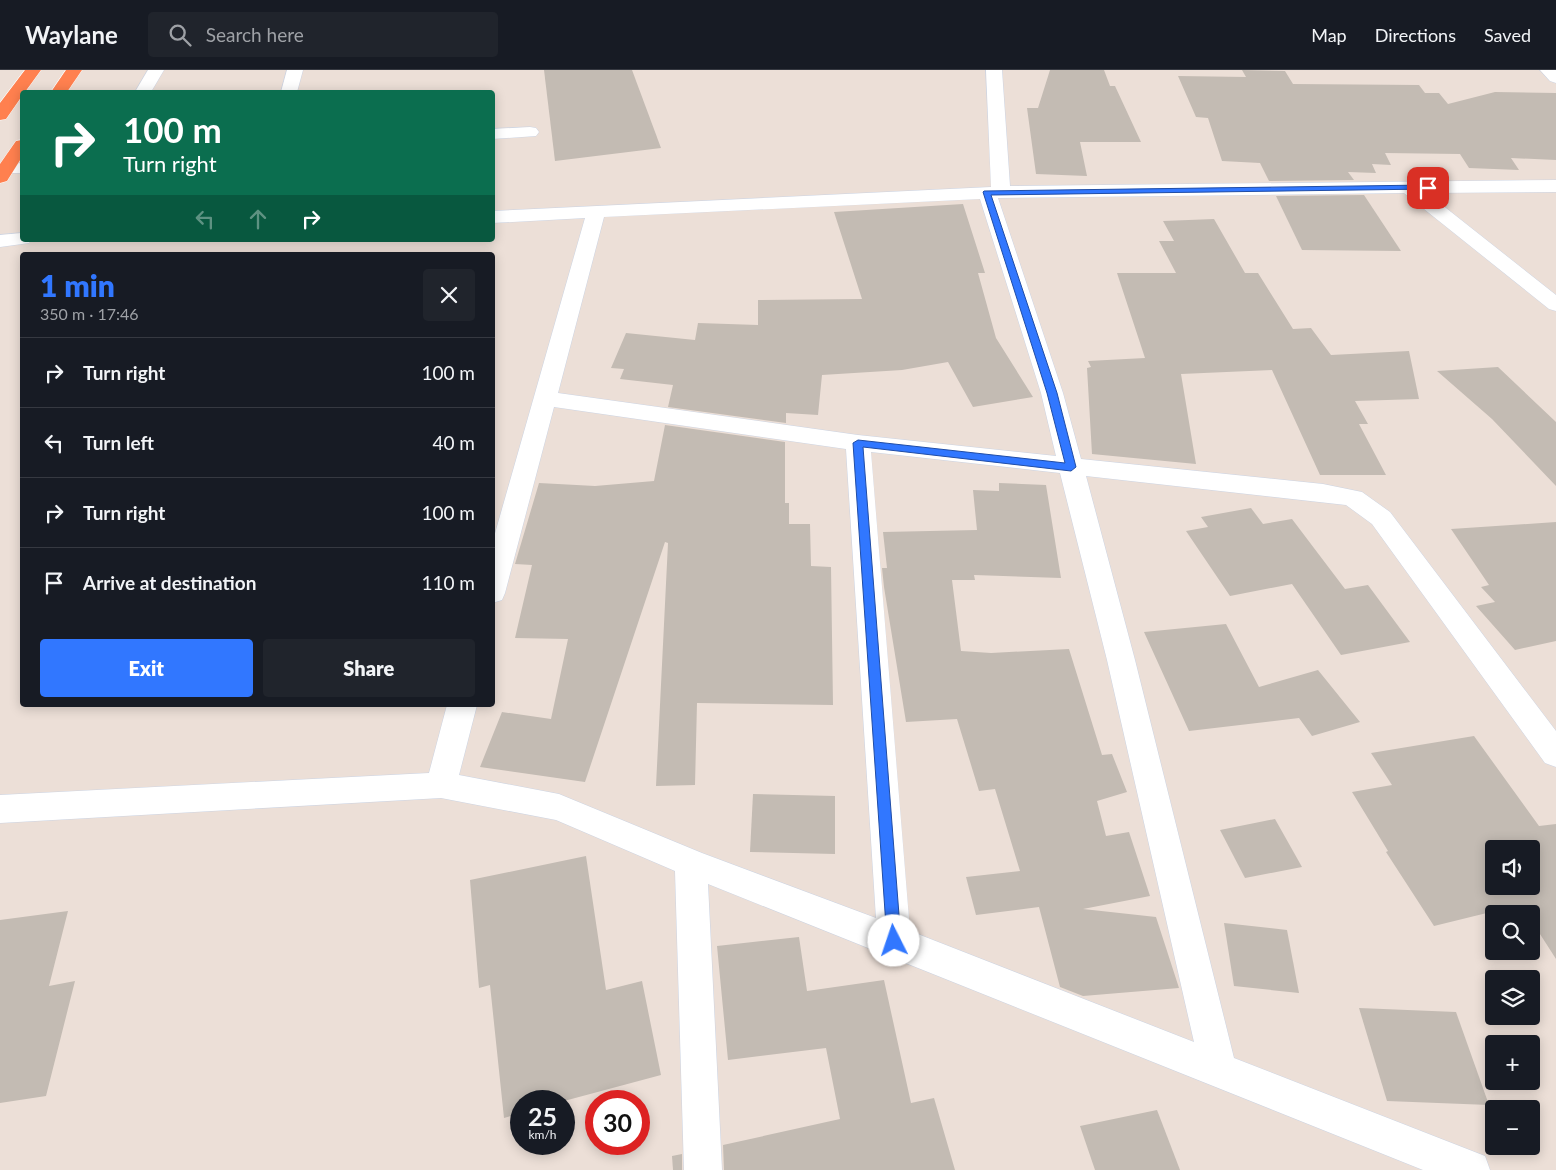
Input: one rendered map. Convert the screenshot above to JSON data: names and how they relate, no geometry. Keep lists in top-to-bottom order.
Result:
{
  "page": {
    "header": "Waylane",
    "search": "Search here",
    "nav": ["Map", "Directions", "Saved"],
    "turn": ["100 m", "Turn right"],
    "heading": ["1 min", "350 m · 17:46"],
    "list": [
      {
        "name": "Turn right",
        "value": "100 m"
      },
      {
        "name": "Turn left",
        "value": "40 m"
      },
      {
        "name": "Turn right",
        "value": "100 m"
      },
      {
        "name": "Arrive at destination",
        "value": "110 m"
      }
    ],
    "buttons": ["Exit", "Share"],
    "map_buttons": ["+", "−"],
    "speed": "25 km/h",
    "limit": "30"
  }
}
